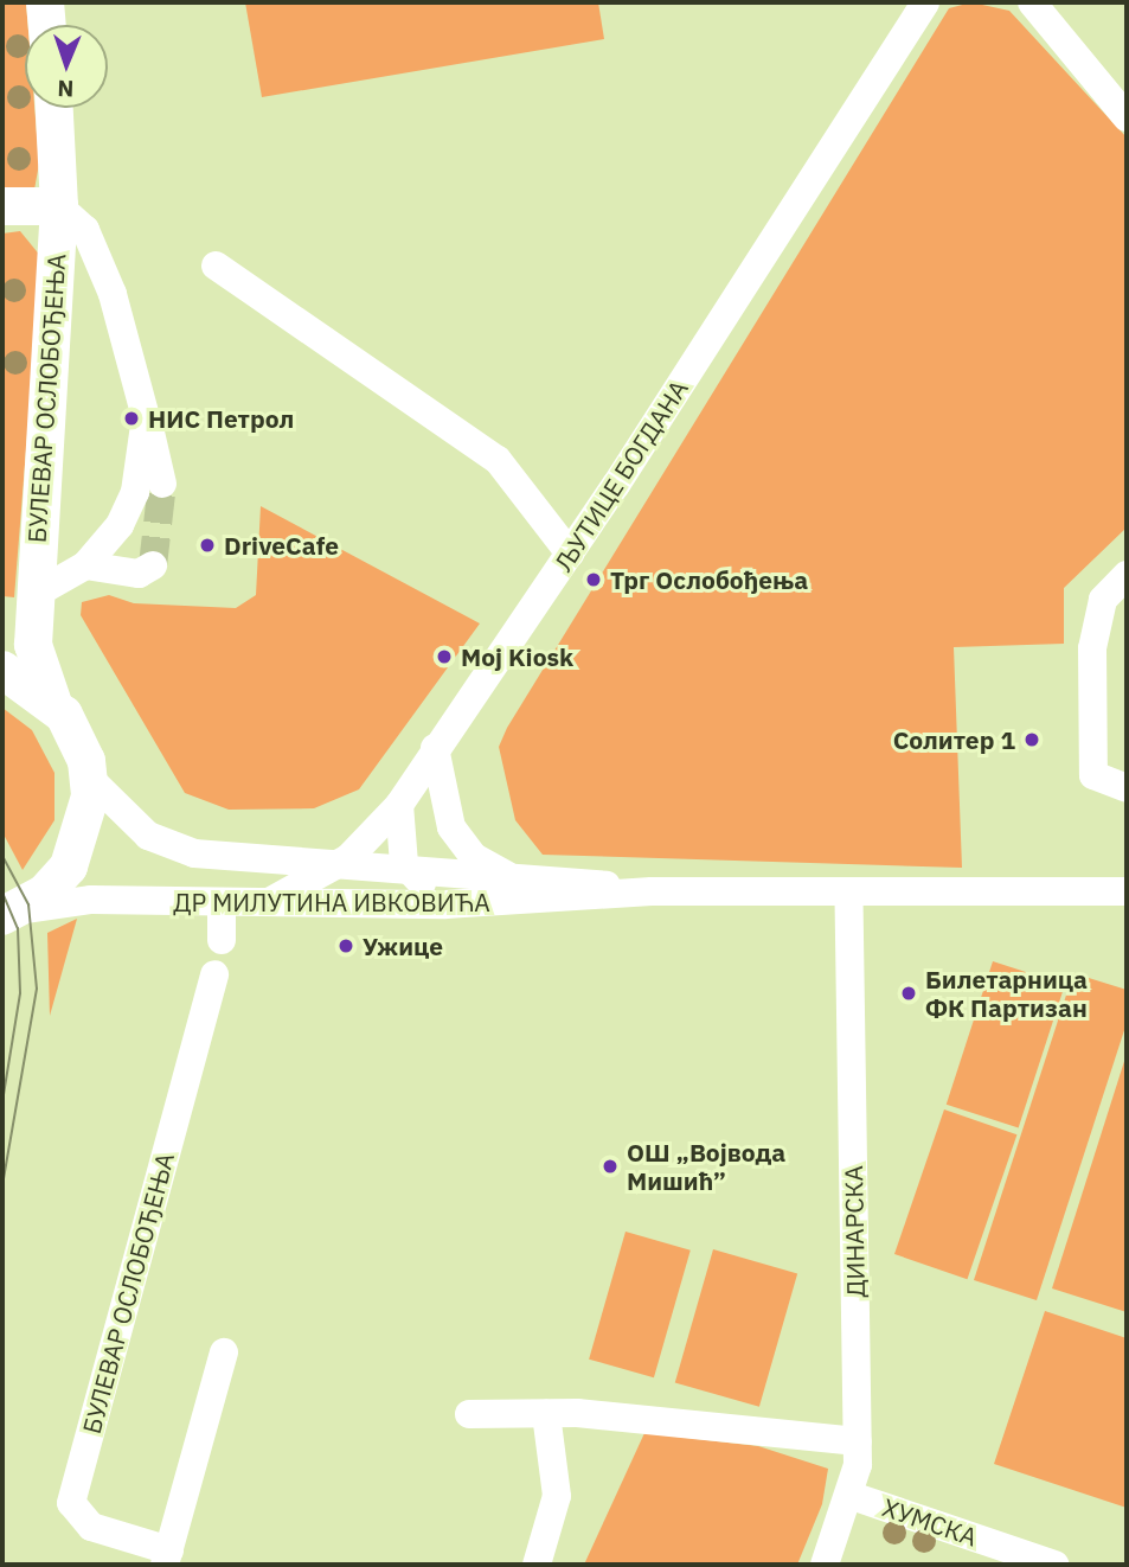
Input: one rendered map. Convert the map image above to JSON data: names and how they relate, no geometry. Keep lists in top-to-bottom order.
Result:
{
  "streets": {
    "main road": ["БУЛЕВАР ОСЛОБОЂЕЊА"],
    "street": [
      "ЉУТИЦЕ БОГДАНА",
      "ДР МИЛУТИНА ИВКОВИЋА",
      "ДИНАРСКА",
      "ХУМСКА"
    ]
  },
  "crossings": [
    ["БУЛЕВАР ОСЛОБОЂЕЊА", "ДР МИЛУТИНА ИВКОВИЋА"],
    ["ЉУТИЦЕ БОГДАНА", "ДР МИЛУТИНА ИВКОВИЋА"],
    ["ДР МИЛУТИНА ИВКОВИЋА", "ДИНАРСКА"],
    ["ДИНАРСКА", "ХУМСКА"]
  ],
  "places": [
    "НИС Петрол",
    "DriveCafe",
    "Трг Ослобођења",
    "Moj Kiosk",
    "Солитер 1",
    "Ужице",
    "Билетарница ФК Партизан",
    "ОШ „Војвода Мишић”"
  ],
  "north": "bottom"
}
